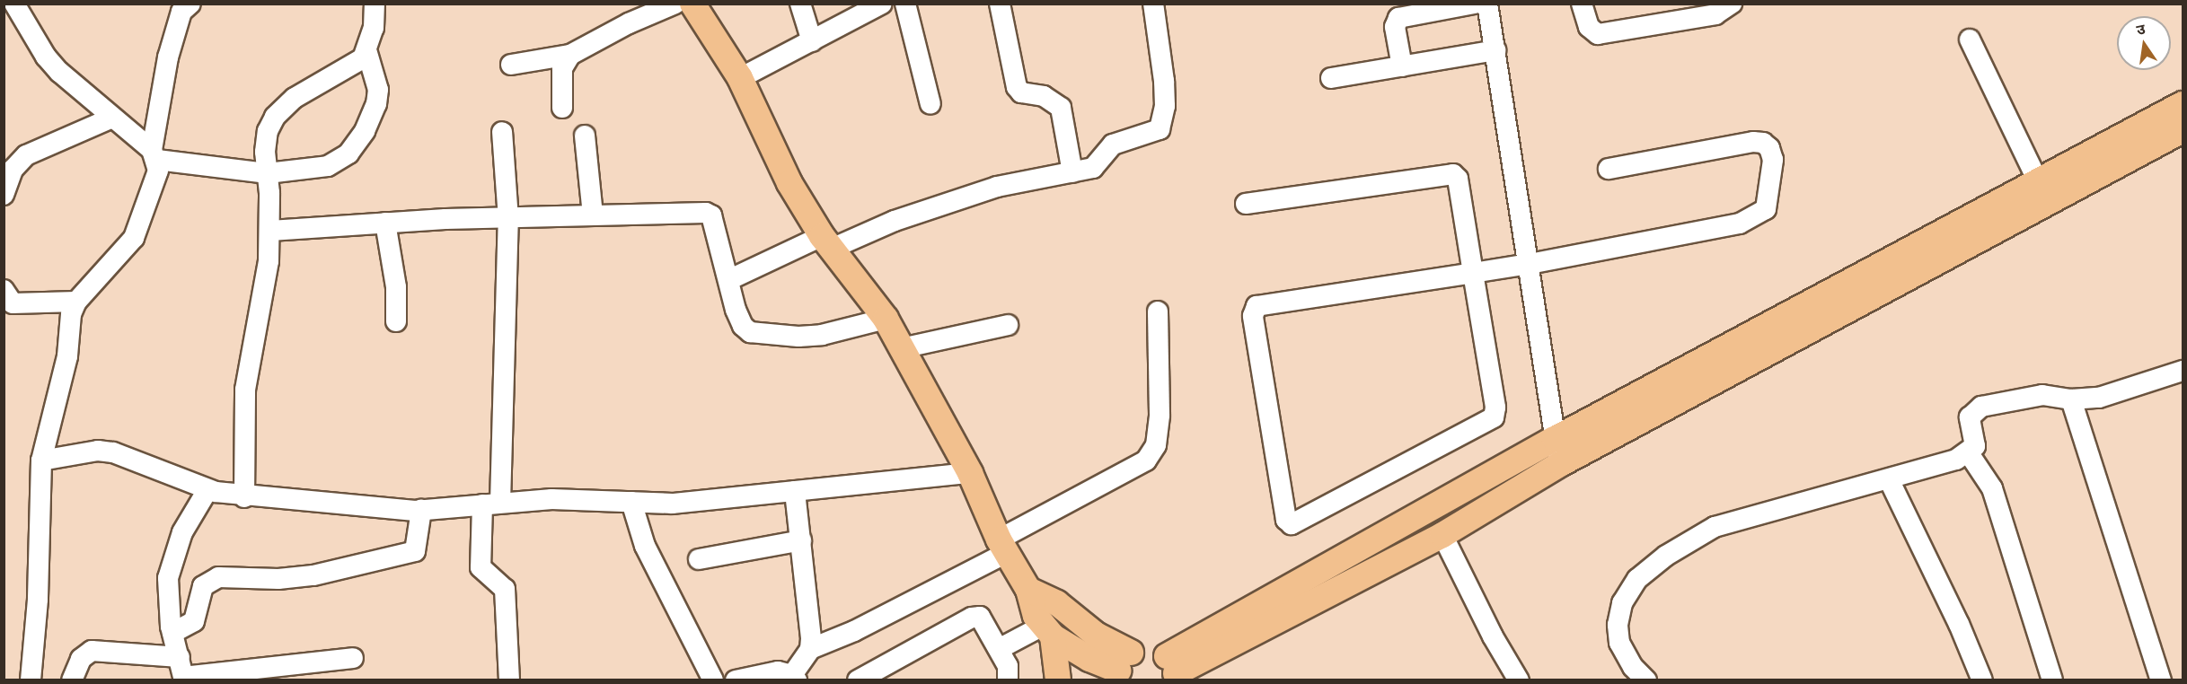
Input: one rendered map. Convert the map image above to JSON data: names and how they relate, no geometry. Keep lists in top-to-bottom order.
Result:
{
  "north": "top"
}
